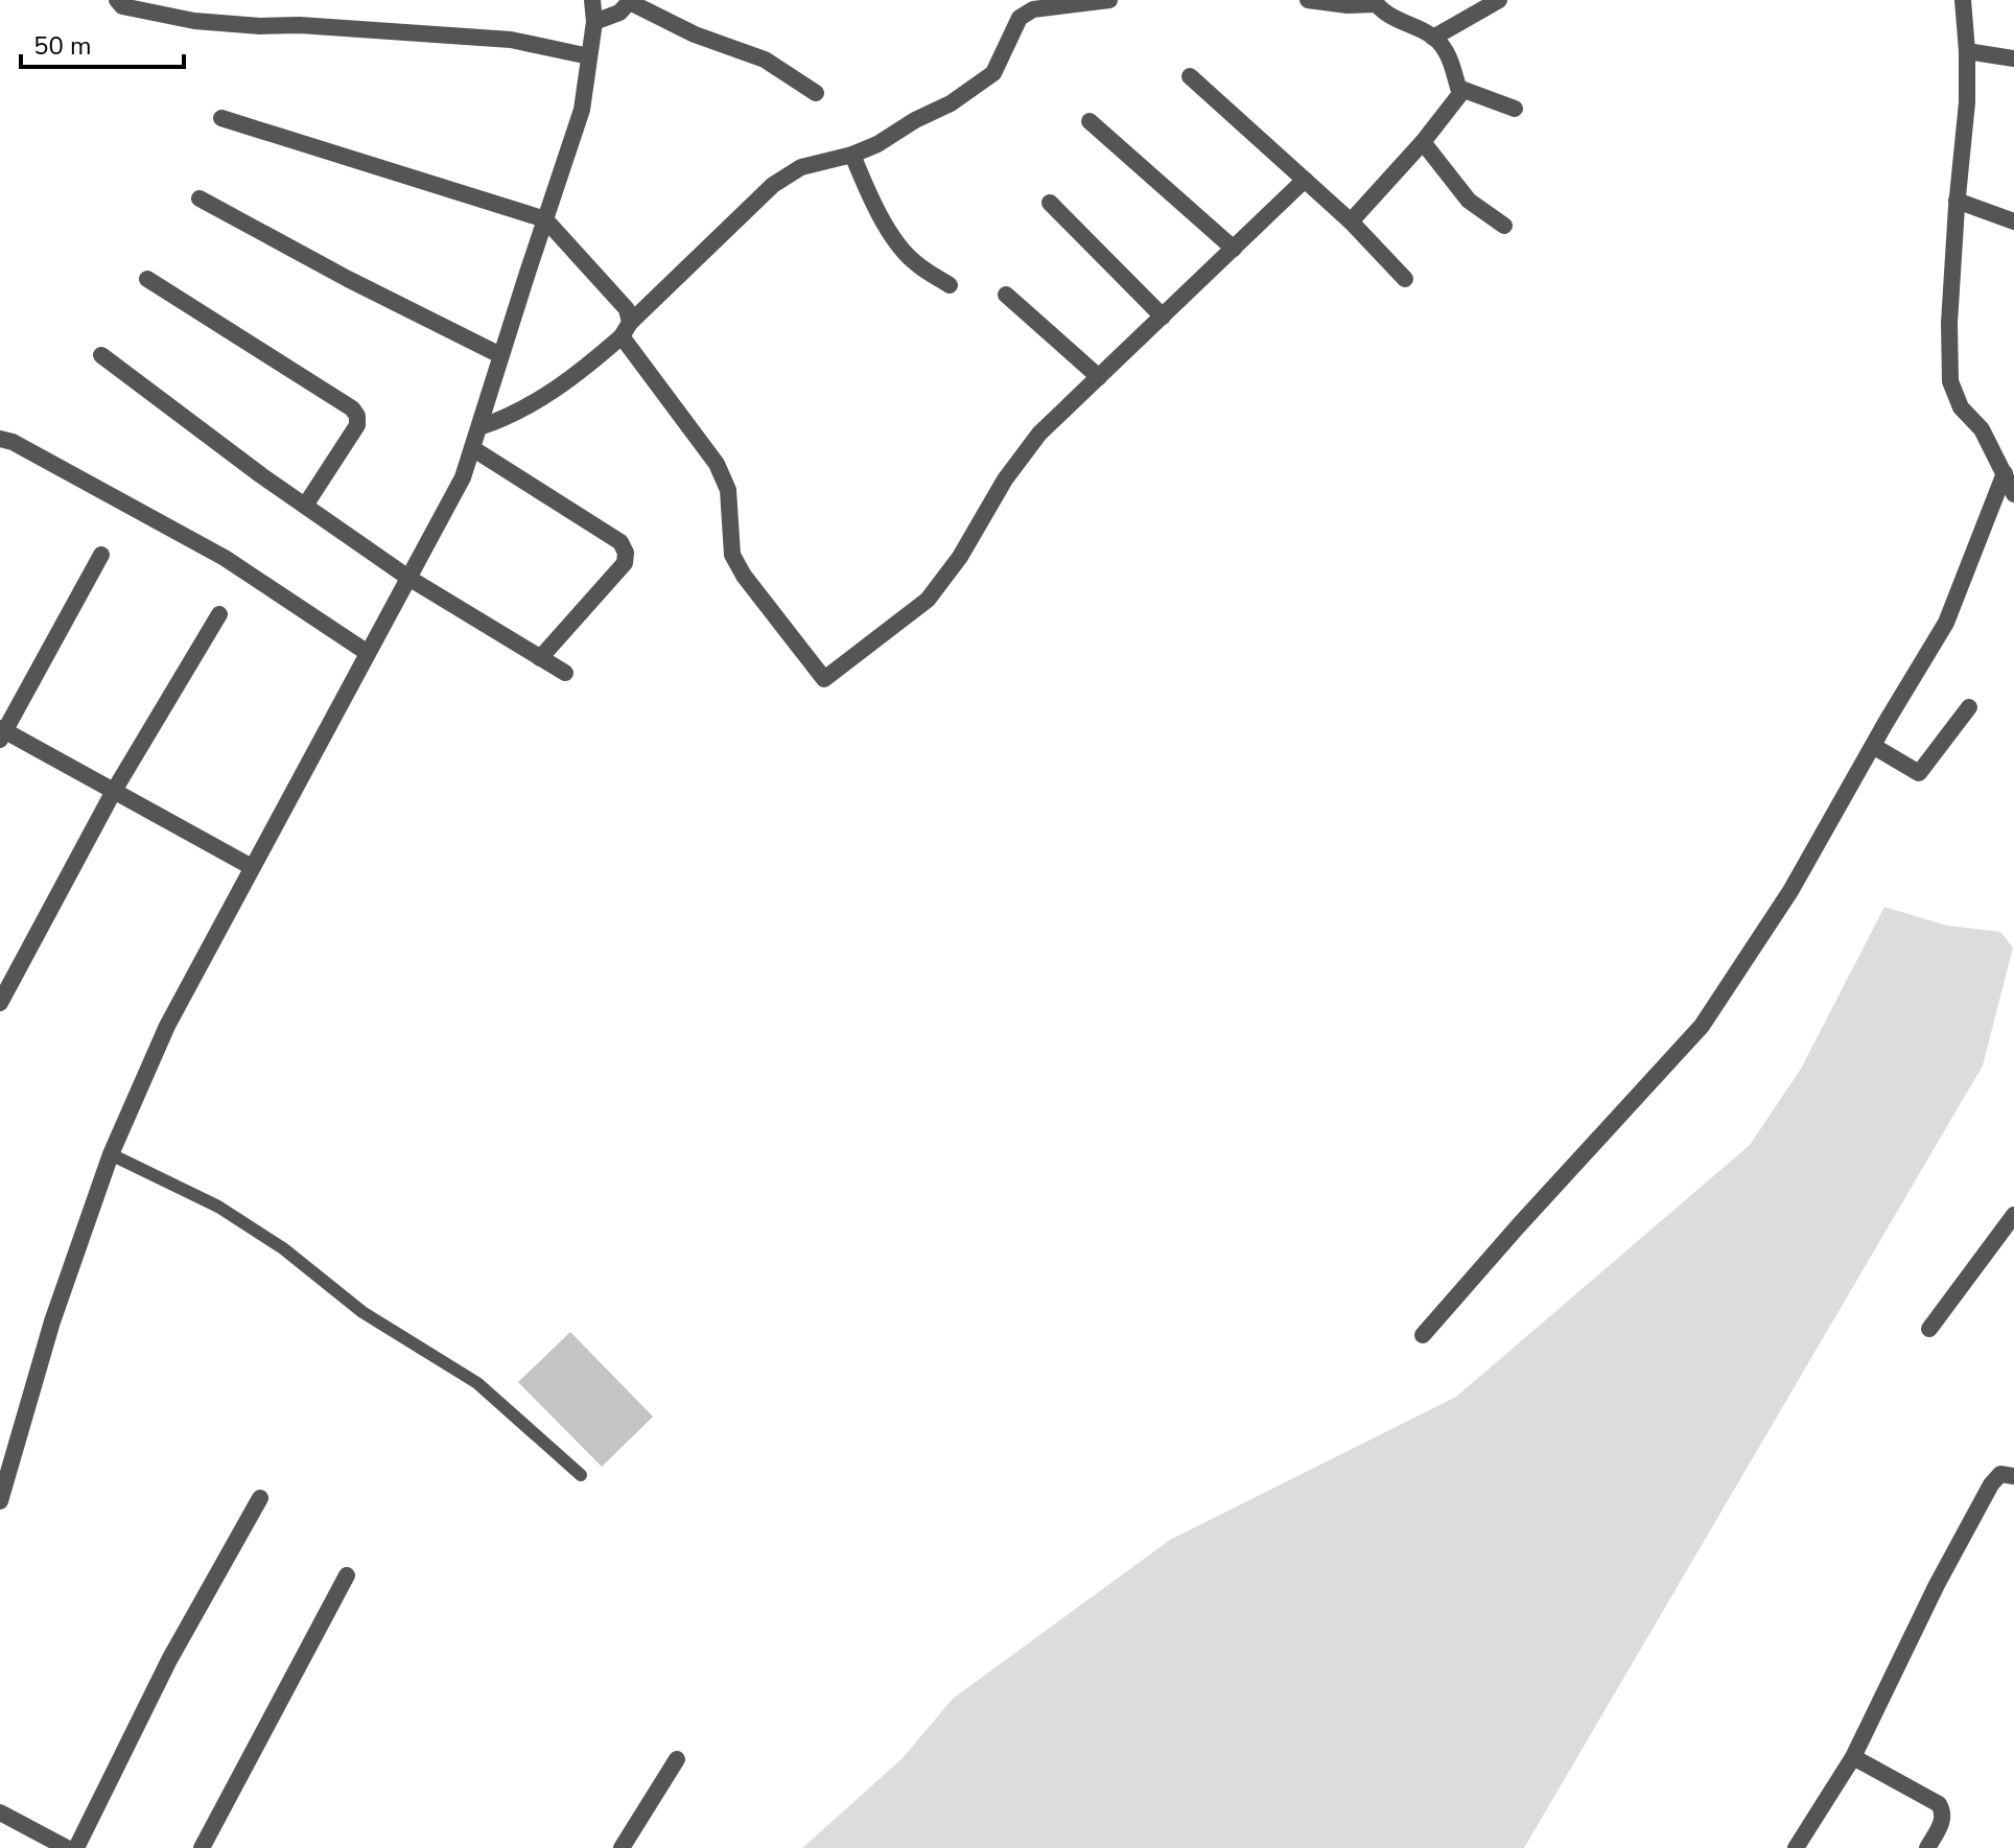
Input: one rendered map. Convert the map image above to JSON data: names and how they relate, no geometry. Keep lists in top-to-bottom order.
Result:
{
  "scale_bar": "50 m"
}
